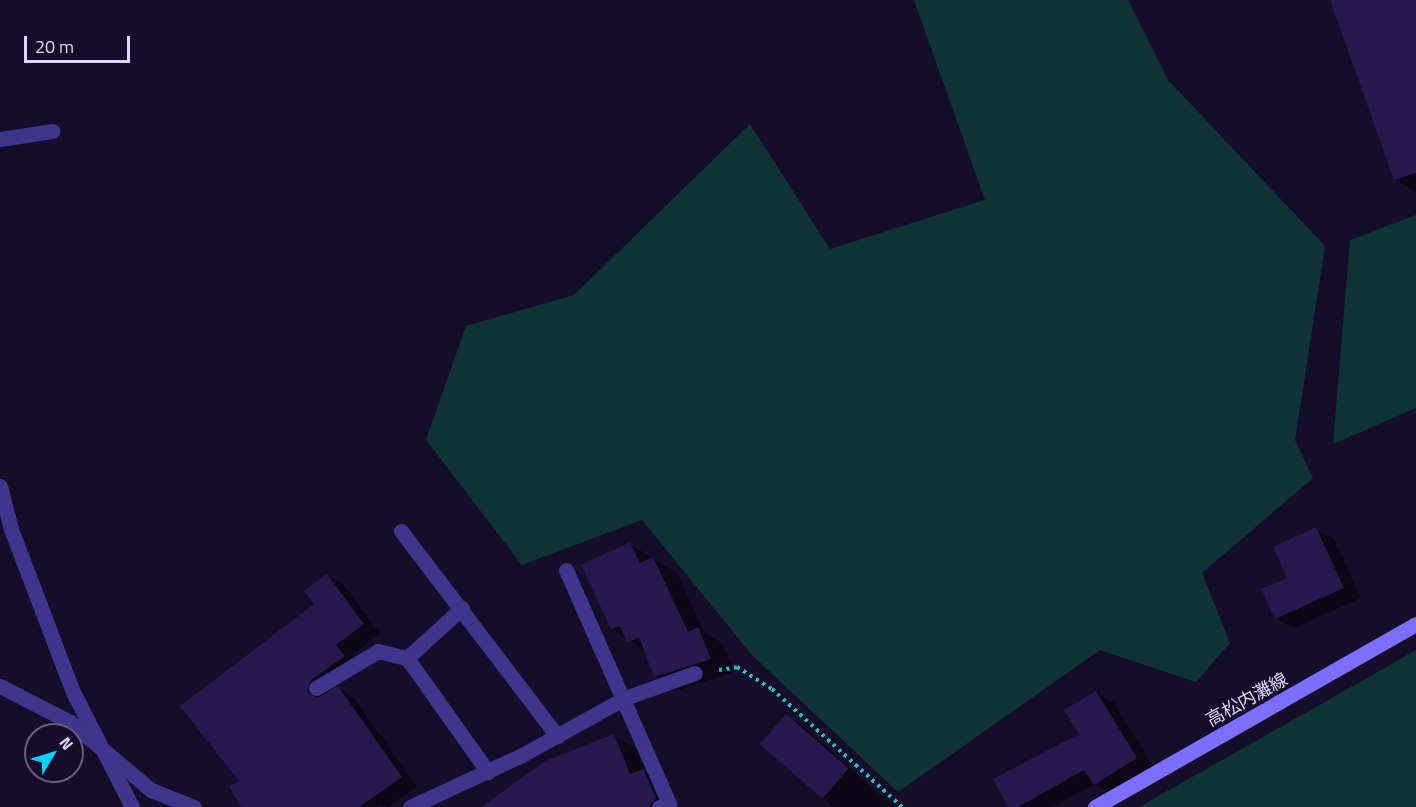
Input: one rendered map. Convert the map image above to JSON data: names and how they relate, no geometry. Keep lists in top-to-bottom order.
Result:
{
  "streets": {
    "main road": ["高松内灘線"]
  },
  "scale_bar": "20 m",
  "north": "top right"
}
